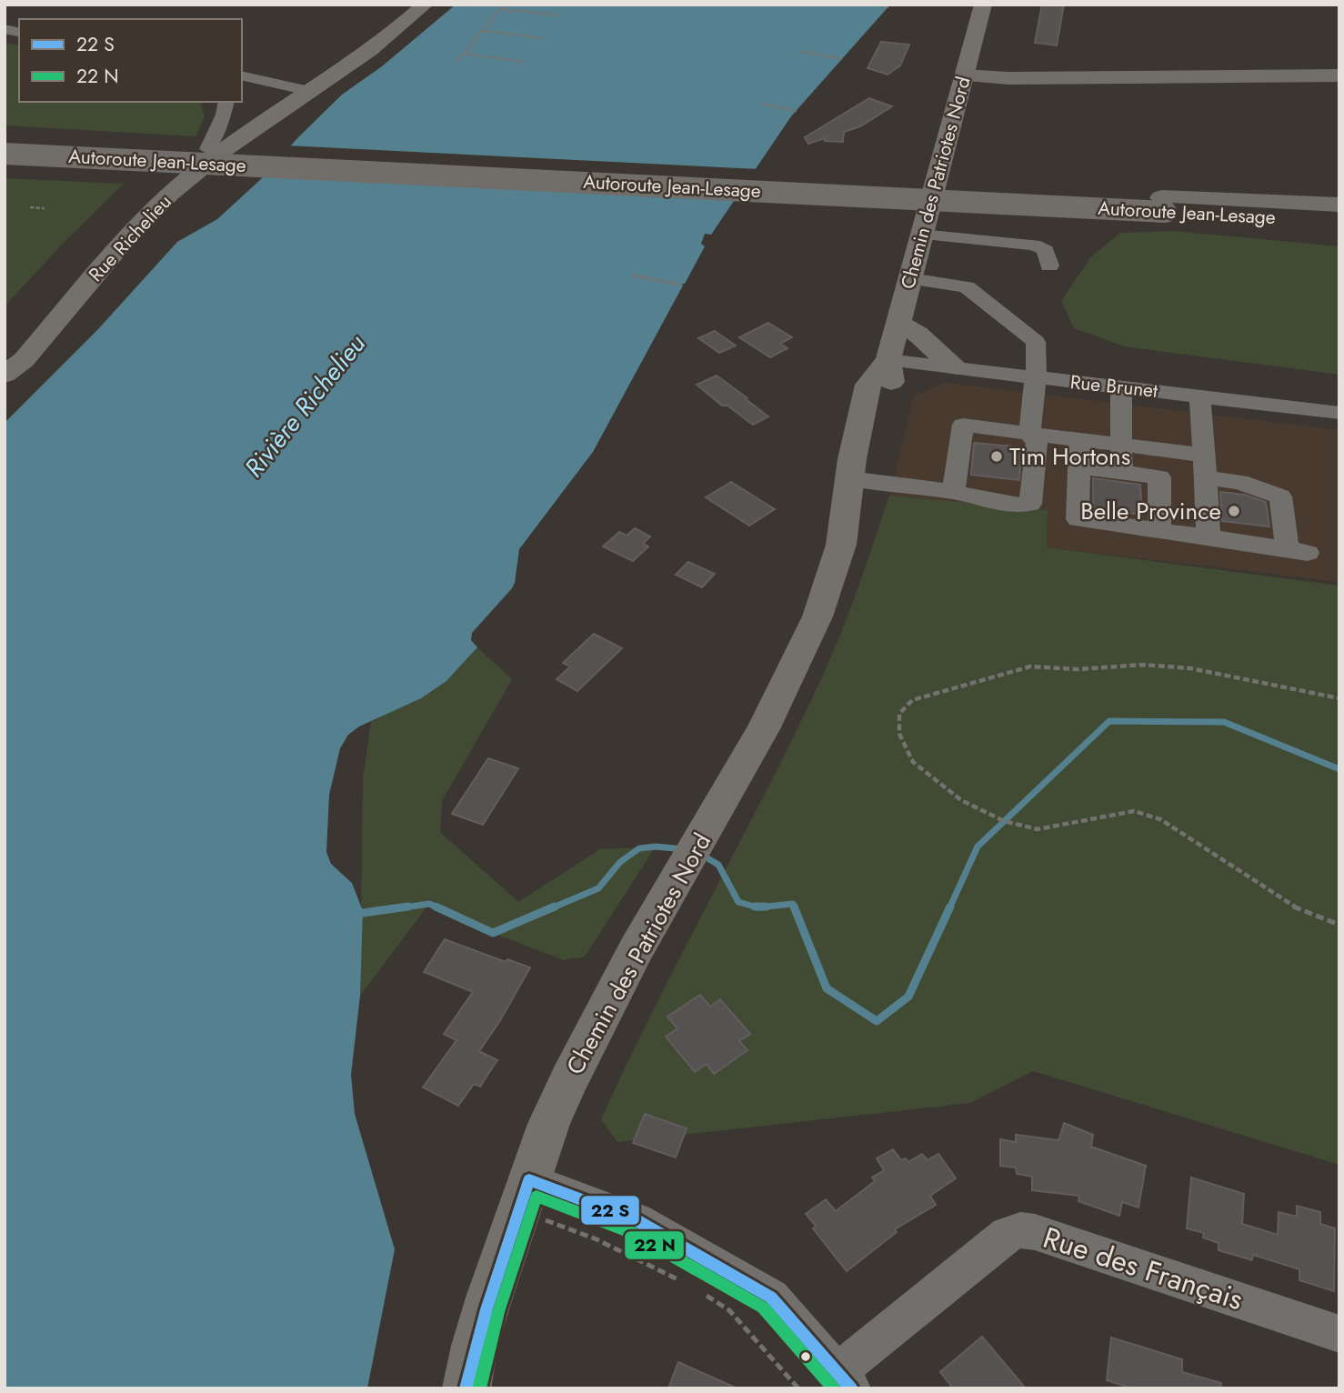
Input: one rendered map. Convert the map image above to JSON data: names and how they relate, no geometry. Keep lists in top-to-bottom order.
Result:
{
  "streets": {
    "highway": ["Autoroute Jean-Lesage"],
    "main road": ["Chemin des Patriotes Nord", "Rue Richelieu"],
    "street": ["Rue Brunet", "Rue des Français"]
  },
  "crossings": [
    ["Chemin des Patriotes Nord", "Rue Brunet"]
  ],
  "water": ["Rivière Richelieu"],
  "places": ["Tim Hortons", "Belle Province"],
  "legend": ["22 S", "22 N"]
}
